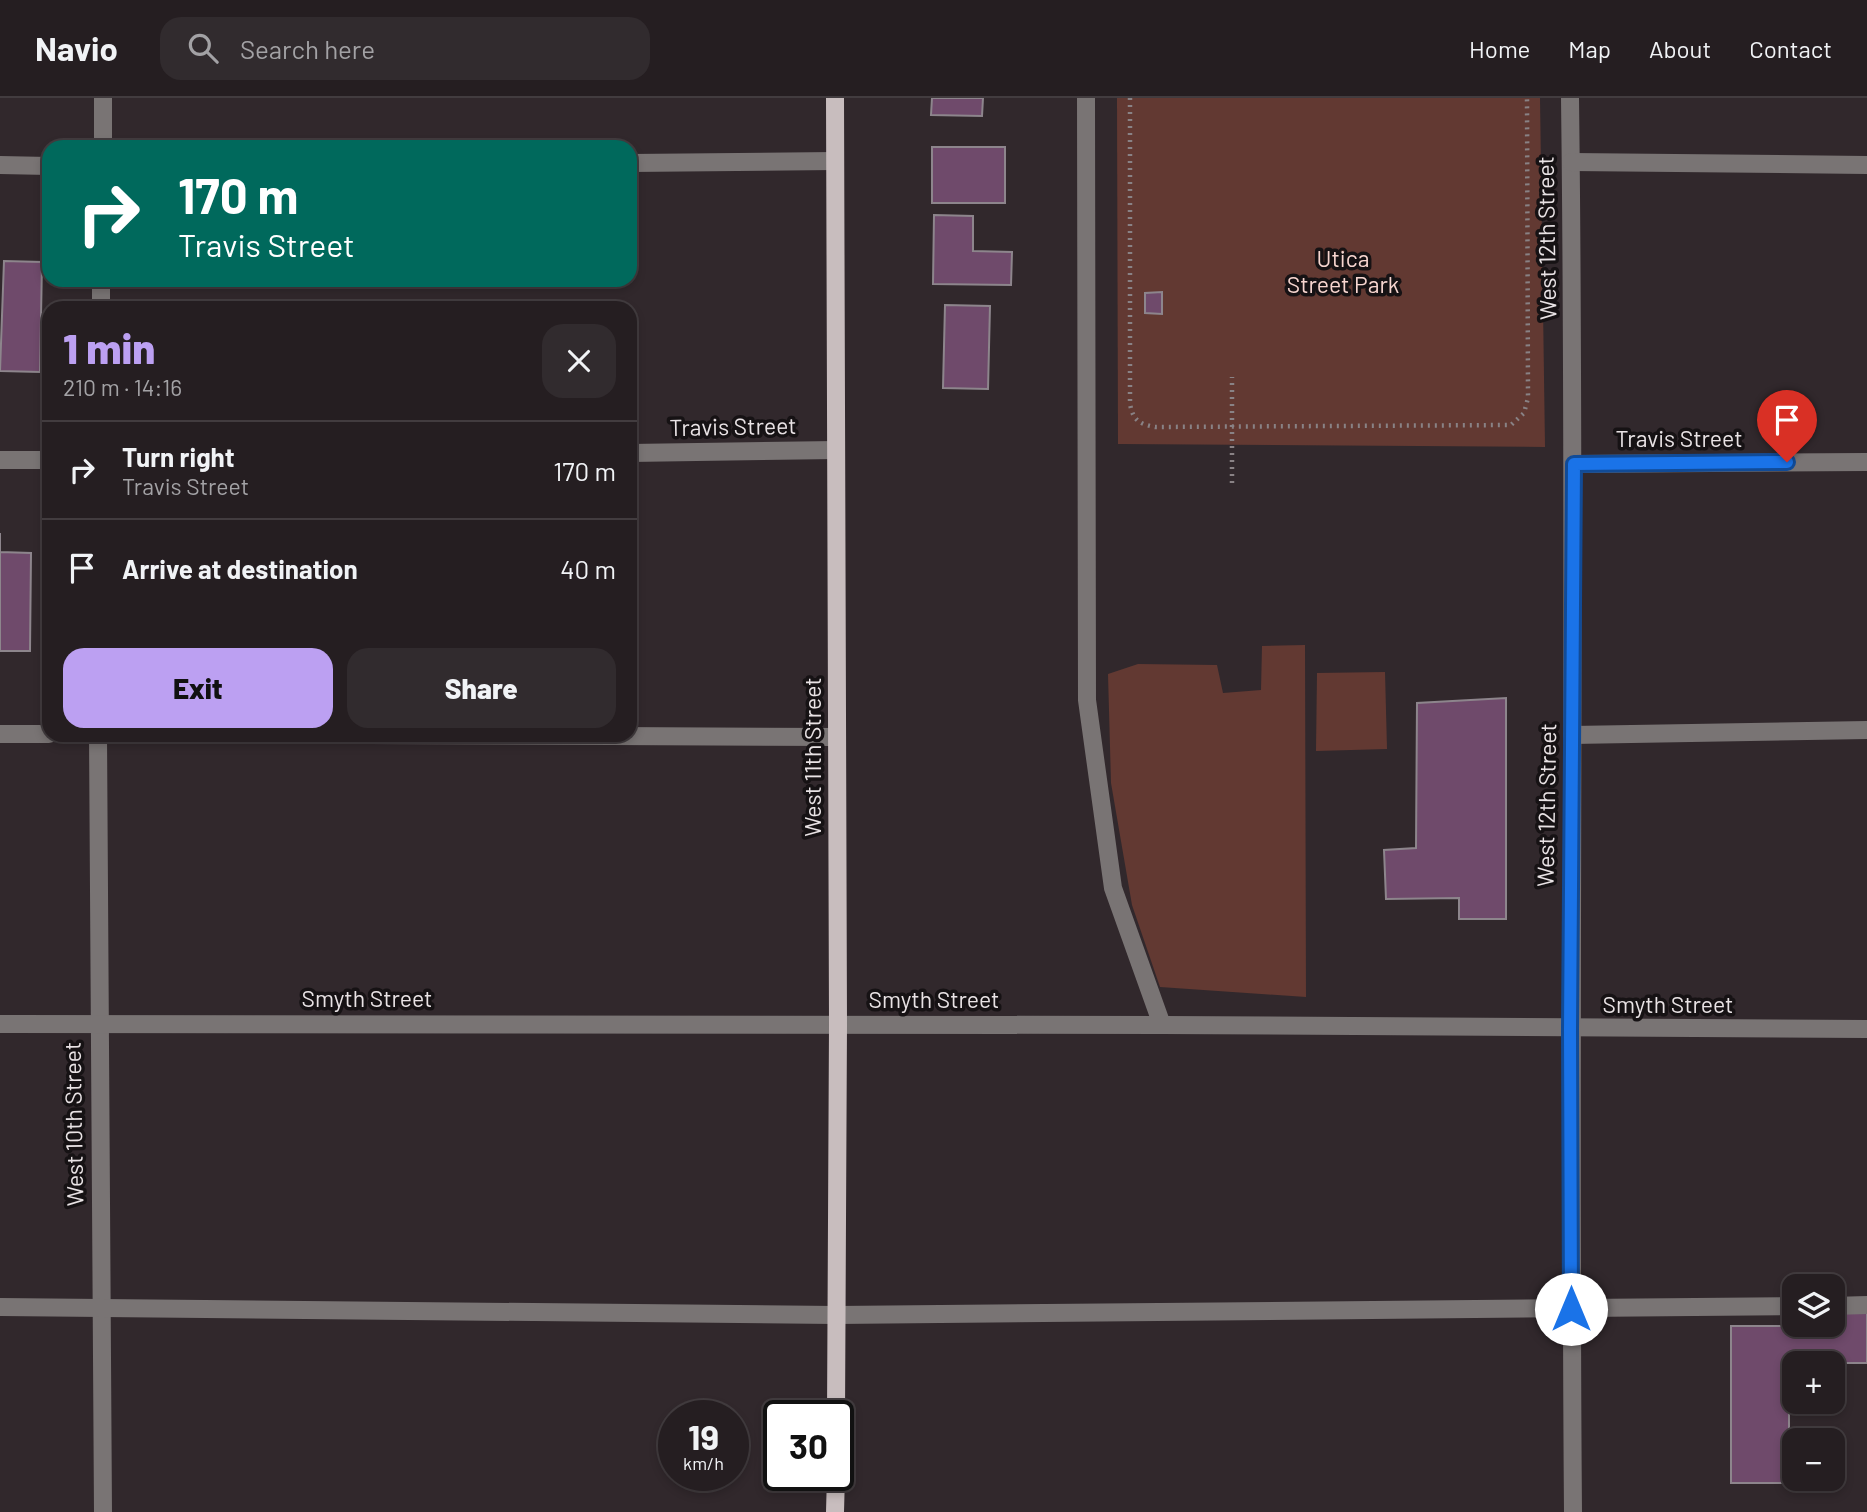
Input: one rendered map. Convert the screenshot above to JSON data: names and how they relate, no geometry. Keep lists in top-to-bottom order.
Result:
{
  "streets": {
    "main road": ["West 11th Street"],
    "street": [
      "West 12th Street",
      "Travis Street",
      "Smyth Street",
      "West 10th Street"
    ]
  },
  "crossings": [
    ["West 12th Street", "Travis Street"],
    ["West 12th Street", "Smyth Street"],
    ["Travis Street", "West 11th Street"],
    ["West 11th Street", "Smyth Street"],
    ["Smyth Street", "West 10th Street"]
  ],
  "parks": ["Utica Street Park"],
  "page": {
    "header": "Navio",
    "search": "Search here",
    "nav": [
      "Home",
      "Map",
      "About",
      "Contact"
    ],
    "turn": ["170 m", "Travis Street"],
    "heading": ["1 min", "210 m · 14:16"],
    "list": [
      {
        "name": "Turn right",
        "note": "Travis Street",
        "value": "170 m"
      },
      {
        "name": "Arrive at destination",
        "value": "40 m"
      }
    ],
    "buttons": ["Exit", "Share"],
    "map_buttons": ["+", "−"],
    "speed": "19 km/h",
    "limit": "30"
  }
}
